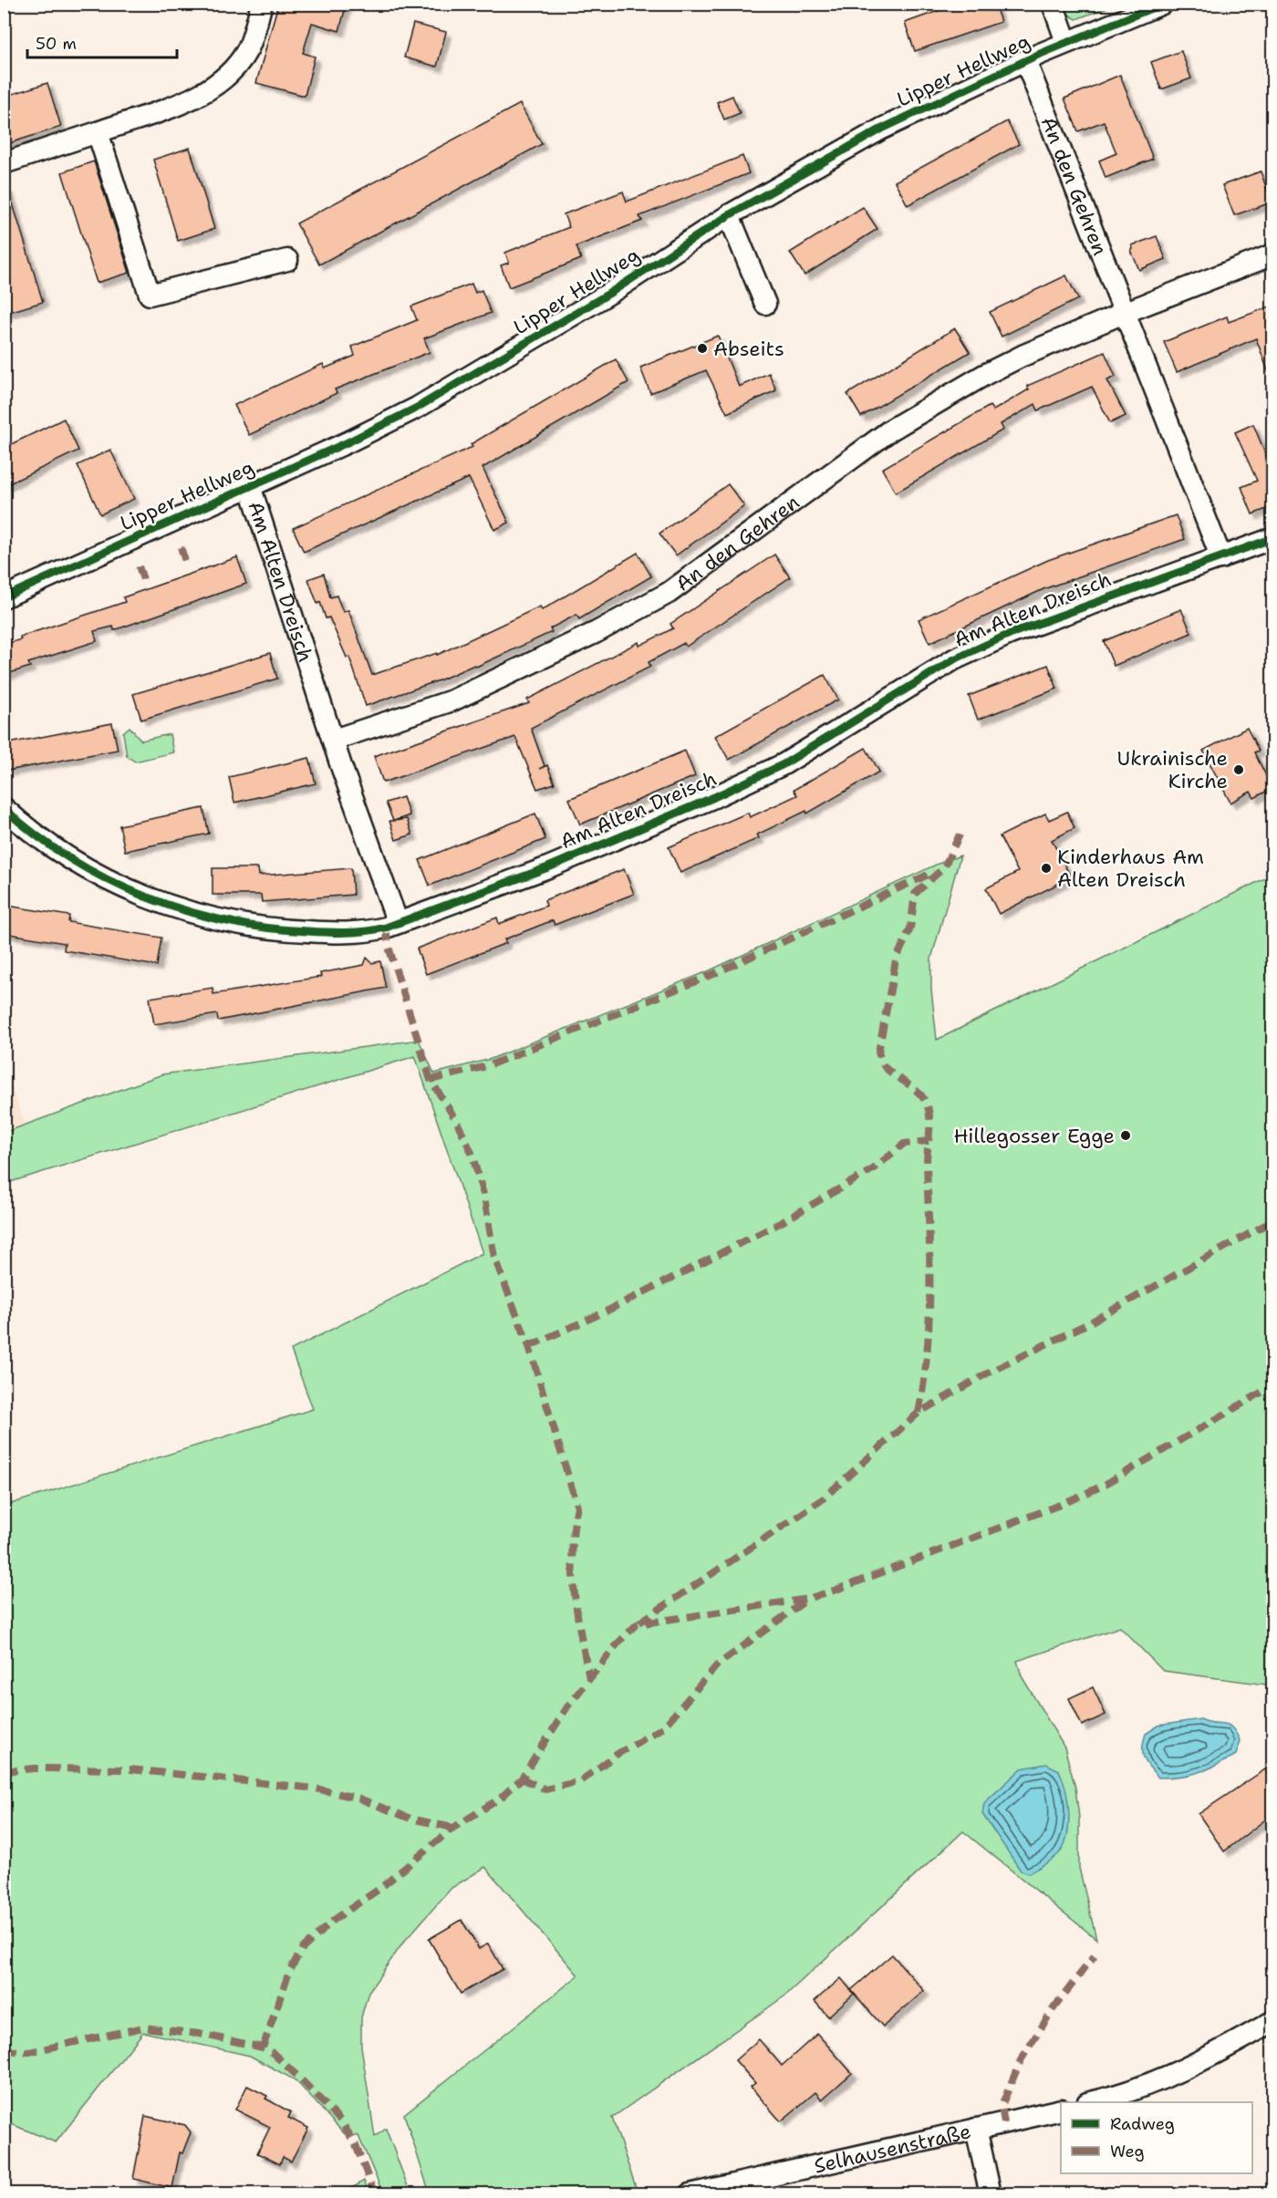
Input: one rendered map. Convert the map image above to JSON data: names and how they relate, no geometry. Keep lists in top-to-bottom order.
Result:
{
  "streets": {
    "street": [
      "Lipper Hellweg",
      "An den Gehren",
      "Am Alten Dreisch",
      "Selhausenstraße"
    ]
  },
  "crossings": [
    ["Lipper Hellweg", "An den Gehren"],
    ["Lipper Hellweg", "Am Alten Dreisch"],
    ["An den Gehren", "Am Alten Dreisch"]
  ],
  "places": [
    "Abseits",
    "Ukrainische Kirche",
    "Kinderhaus Am Alten Dreisch",
    "Hillegosser Egge"
  ],
  "legend": ["Radweg", "Weg"],
  "scale_bar": "50 m"
}
